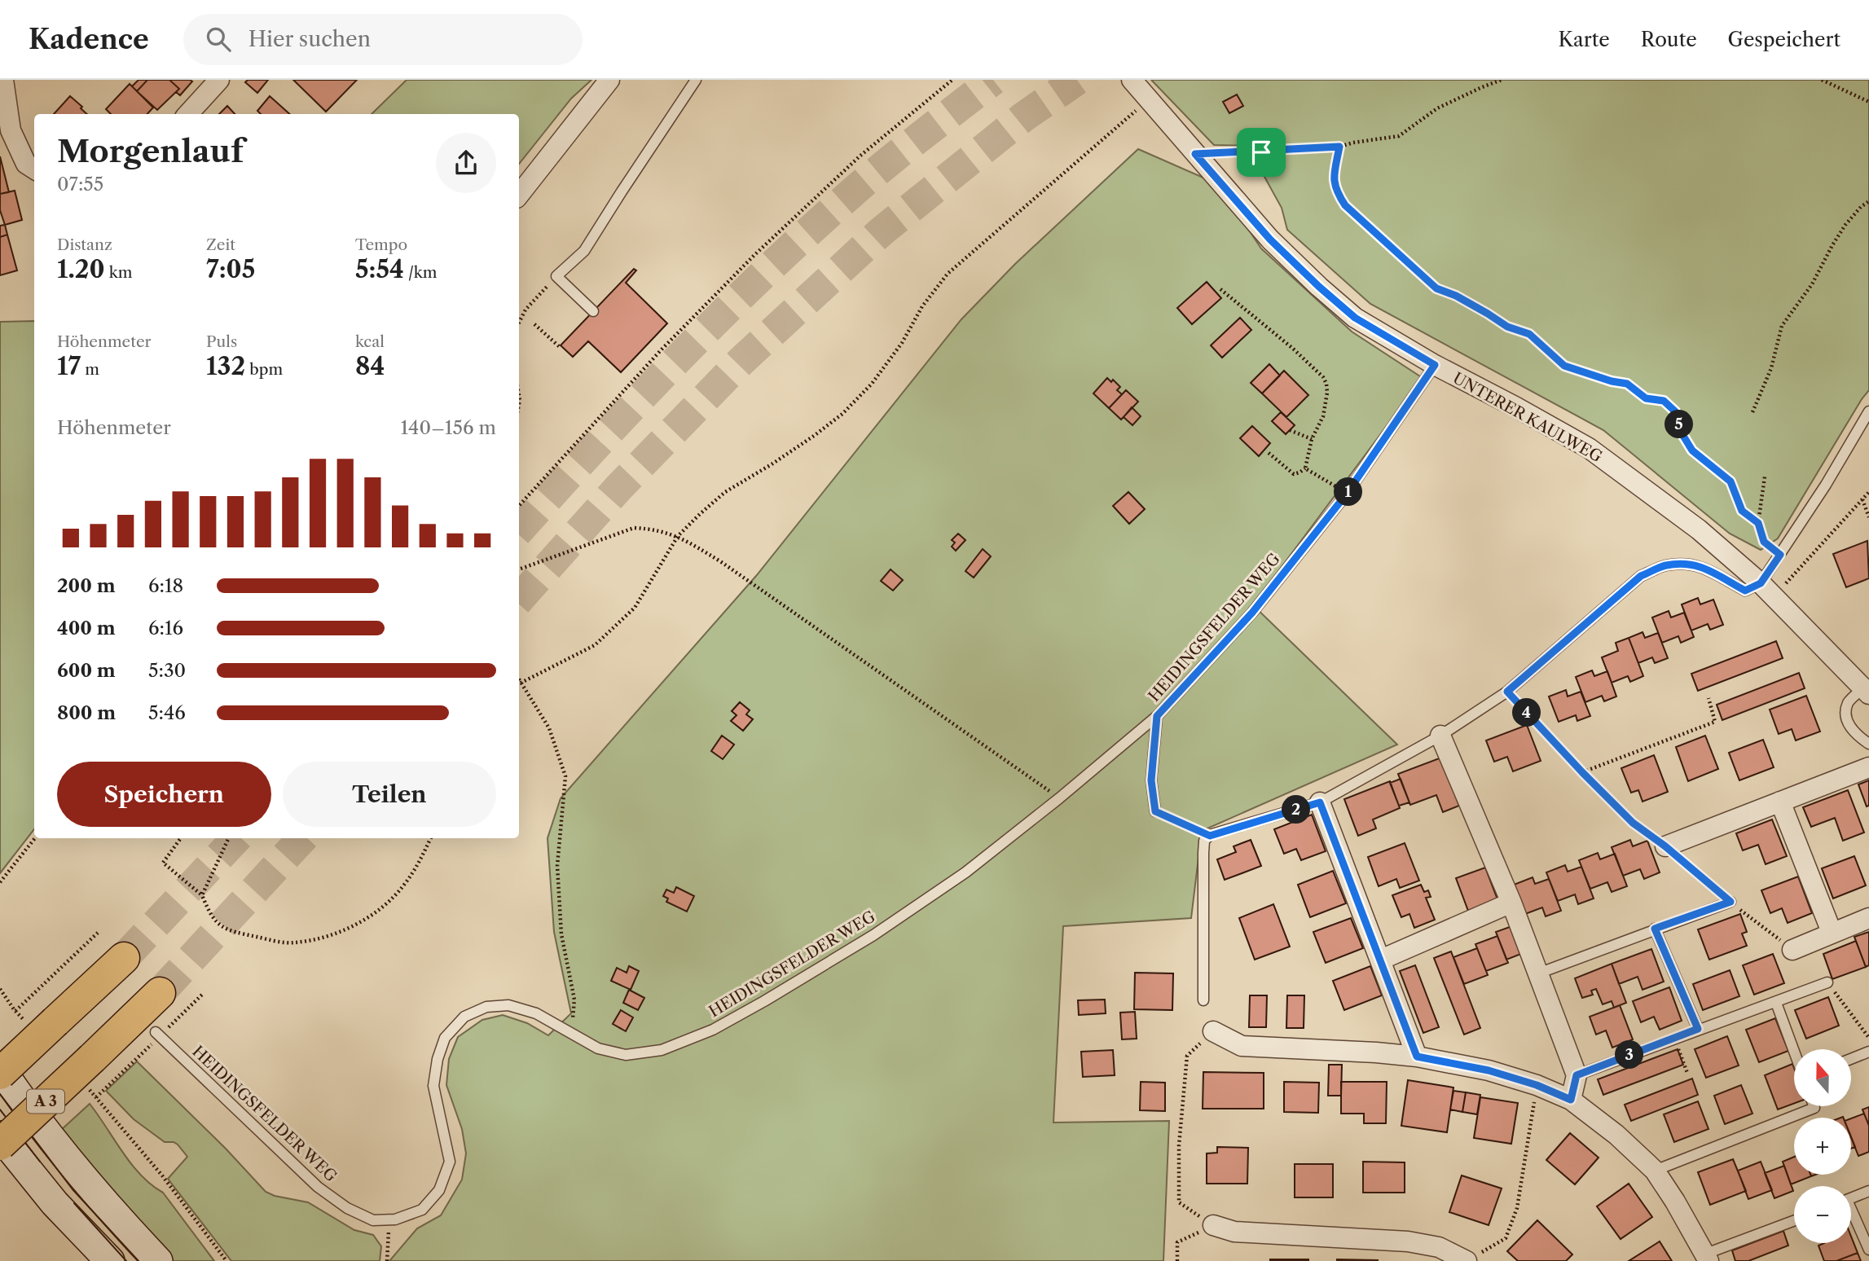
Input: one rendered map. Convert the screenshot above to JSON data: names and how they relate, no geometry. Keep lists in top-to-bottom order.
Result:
{
  "streets": {
    "highway": ["A 3"],
    "street": ["UNTERER KAULWEG"],
    "lane": ["HEIDINGSFELDER WEG"]
  },
  "crossings": [
    ["UNTERER KAULWEG", "HEIDINGSFELDER WEG"]
  ],
  "north": "top",
  "page": {
    "header": "Kadence",
    "search": "Hier suchen",
    "nav": ["Karte", "Route", "Gespeichert"],
    "heading": ["Morgenlauf", "07:55"],
    "stats": [
      ["Distanz", "1.20 km"],
      ["Zeit", "7:05"],
      ["Tempo", "5:54 /km"],
      ["Höhenmeter", "17 m"],
      ["Puls", "132 bpm"],
      ["kcal", "84"]
    ],
    "chart": ["Höhenmeter", "140–156 m"],
    "pins": [
      "5",
      "1",
      "4",
      "2",
      "3"
    ],
    "list": [
      {
        "name": "200 m",
        "note": "6:18"
      },
      {
        "name": "400 m",
        "note": "6:16"
      },
      {
        "name": "600 m",
        "note": "5:30"
      },
      {
        "name": "800 m",
        "note": "5:46"
      }
    ],
    "buttons": ["Speichern", "Teilen"],
    "map_buttons": ["+", "−"]
  }
}
